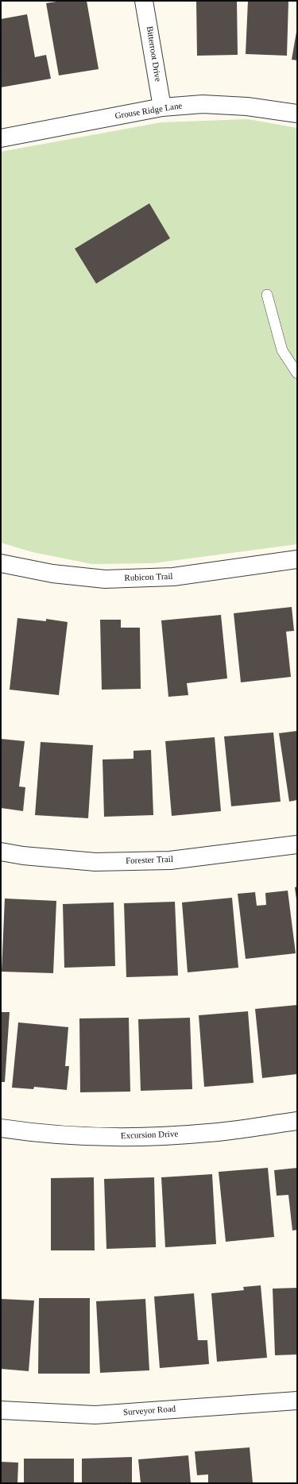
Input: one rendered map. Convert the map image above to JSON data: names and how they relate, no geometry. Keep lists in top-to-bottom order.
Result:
{
  "streets": {
    "street": [
      "Bitterroot Drive",
      "Grouse Ridge Lane",
      "Rubicon Trail",
      "Forester Trail",
      "Excursion Drive",
      "Surveyor Road"
    ]
  },
  "crossings": [
    ["Bitterroot Drive", "Grouse Ridge Lane"]
  ]
}
